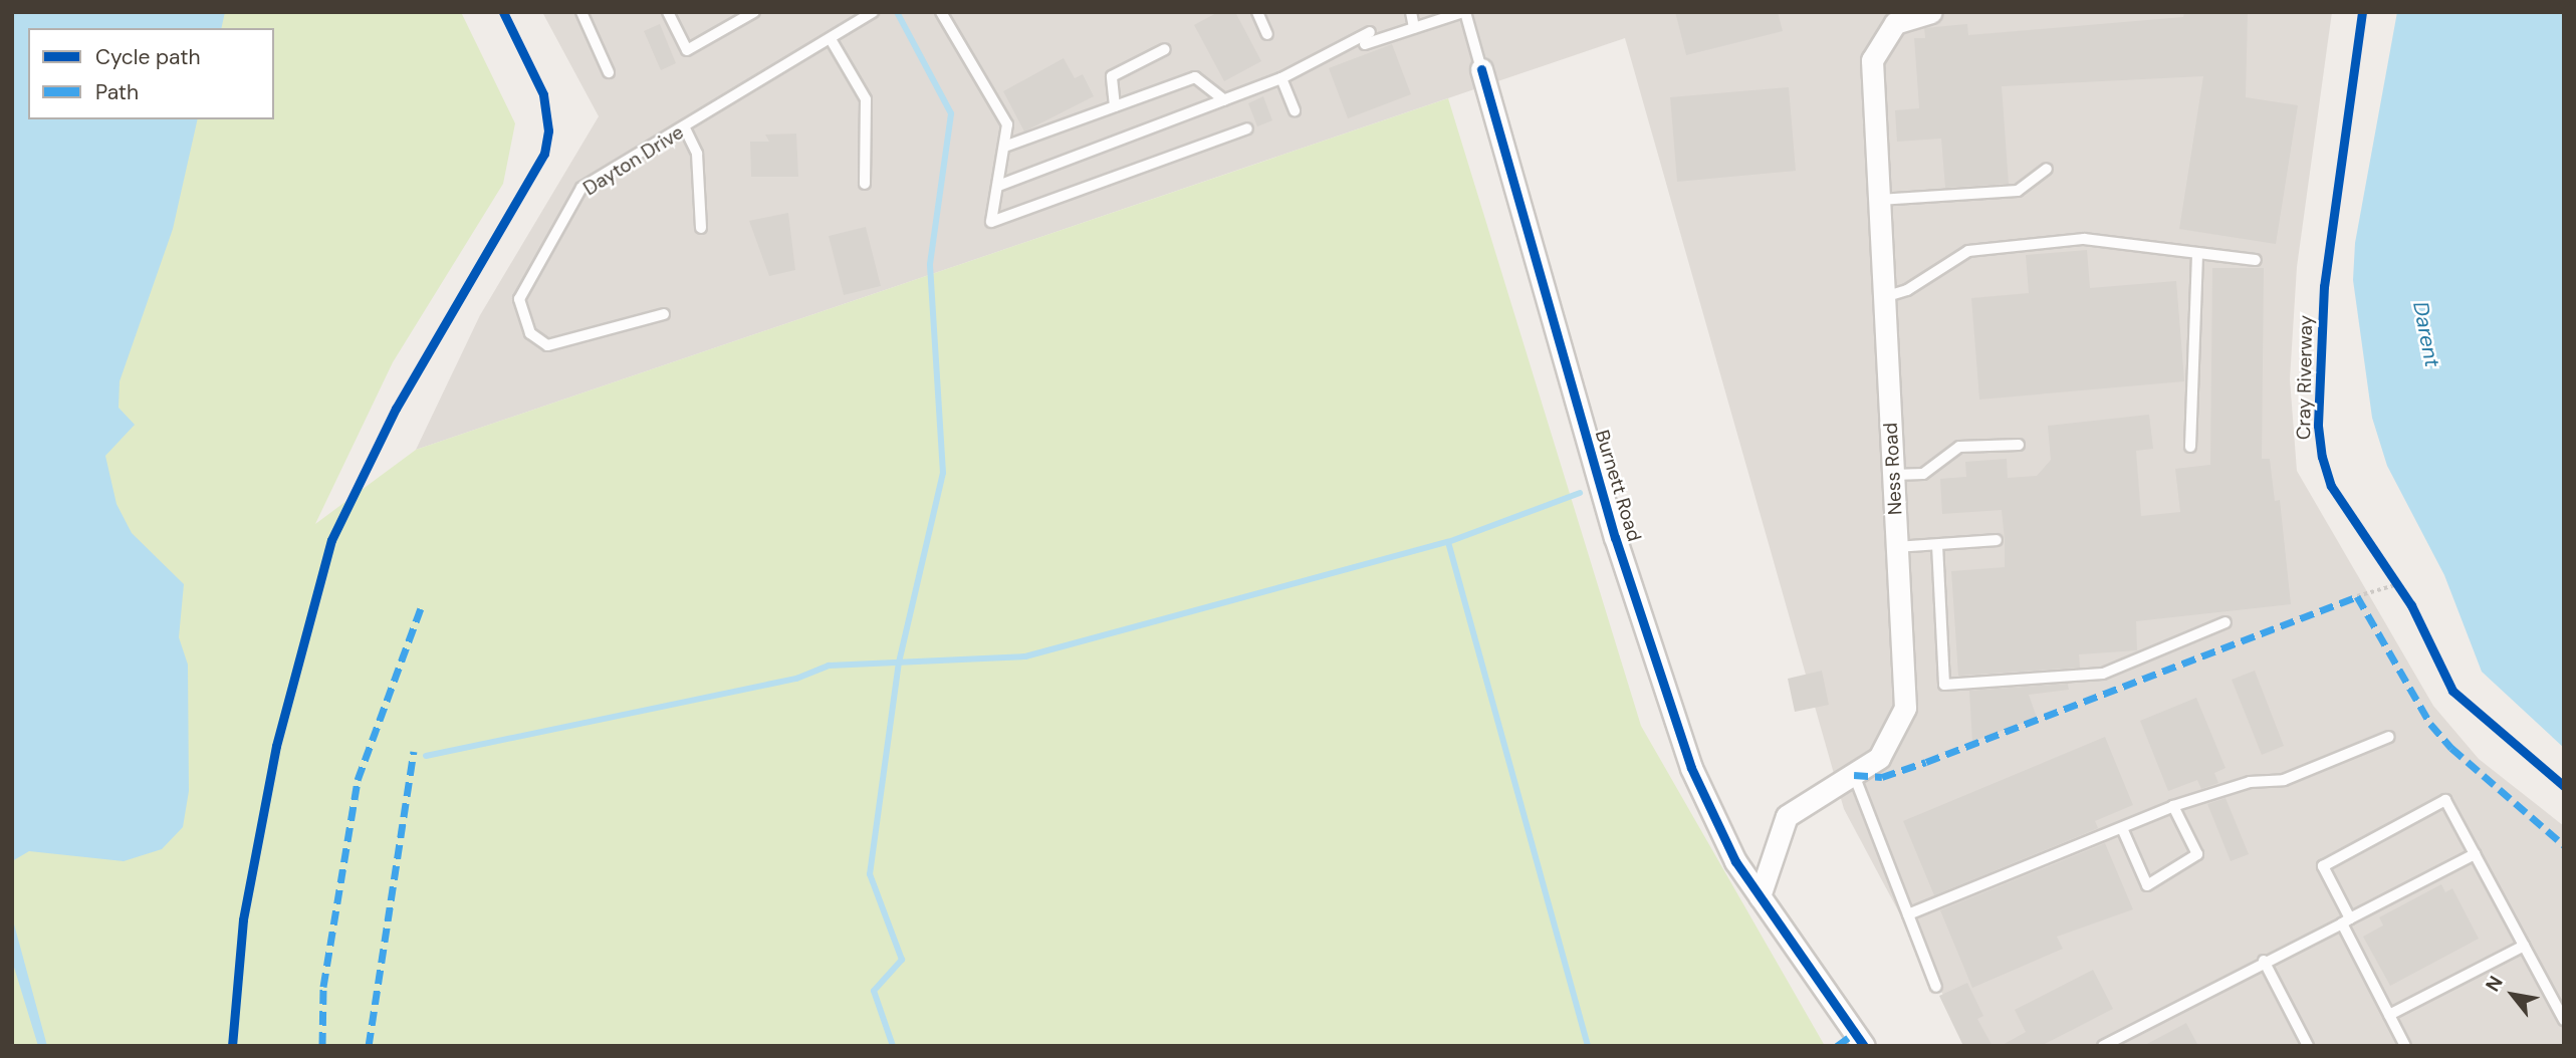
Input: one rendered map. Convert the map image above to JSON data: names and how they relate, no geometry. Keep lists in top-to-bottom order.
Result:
{
  "streets": {
    "street": ["Ness Road", "Burnett Road"],
    "lane": ["Dayton Drive"],
    "cycle path": ["Cray Riverway"]
  },
  "crossings": [
    ["Ness Road", "Burnett Road"]
  ],
  "water": ["Darent"],
  "legend": ["Cycle path", "Path"],
  "north": "top left"
}
